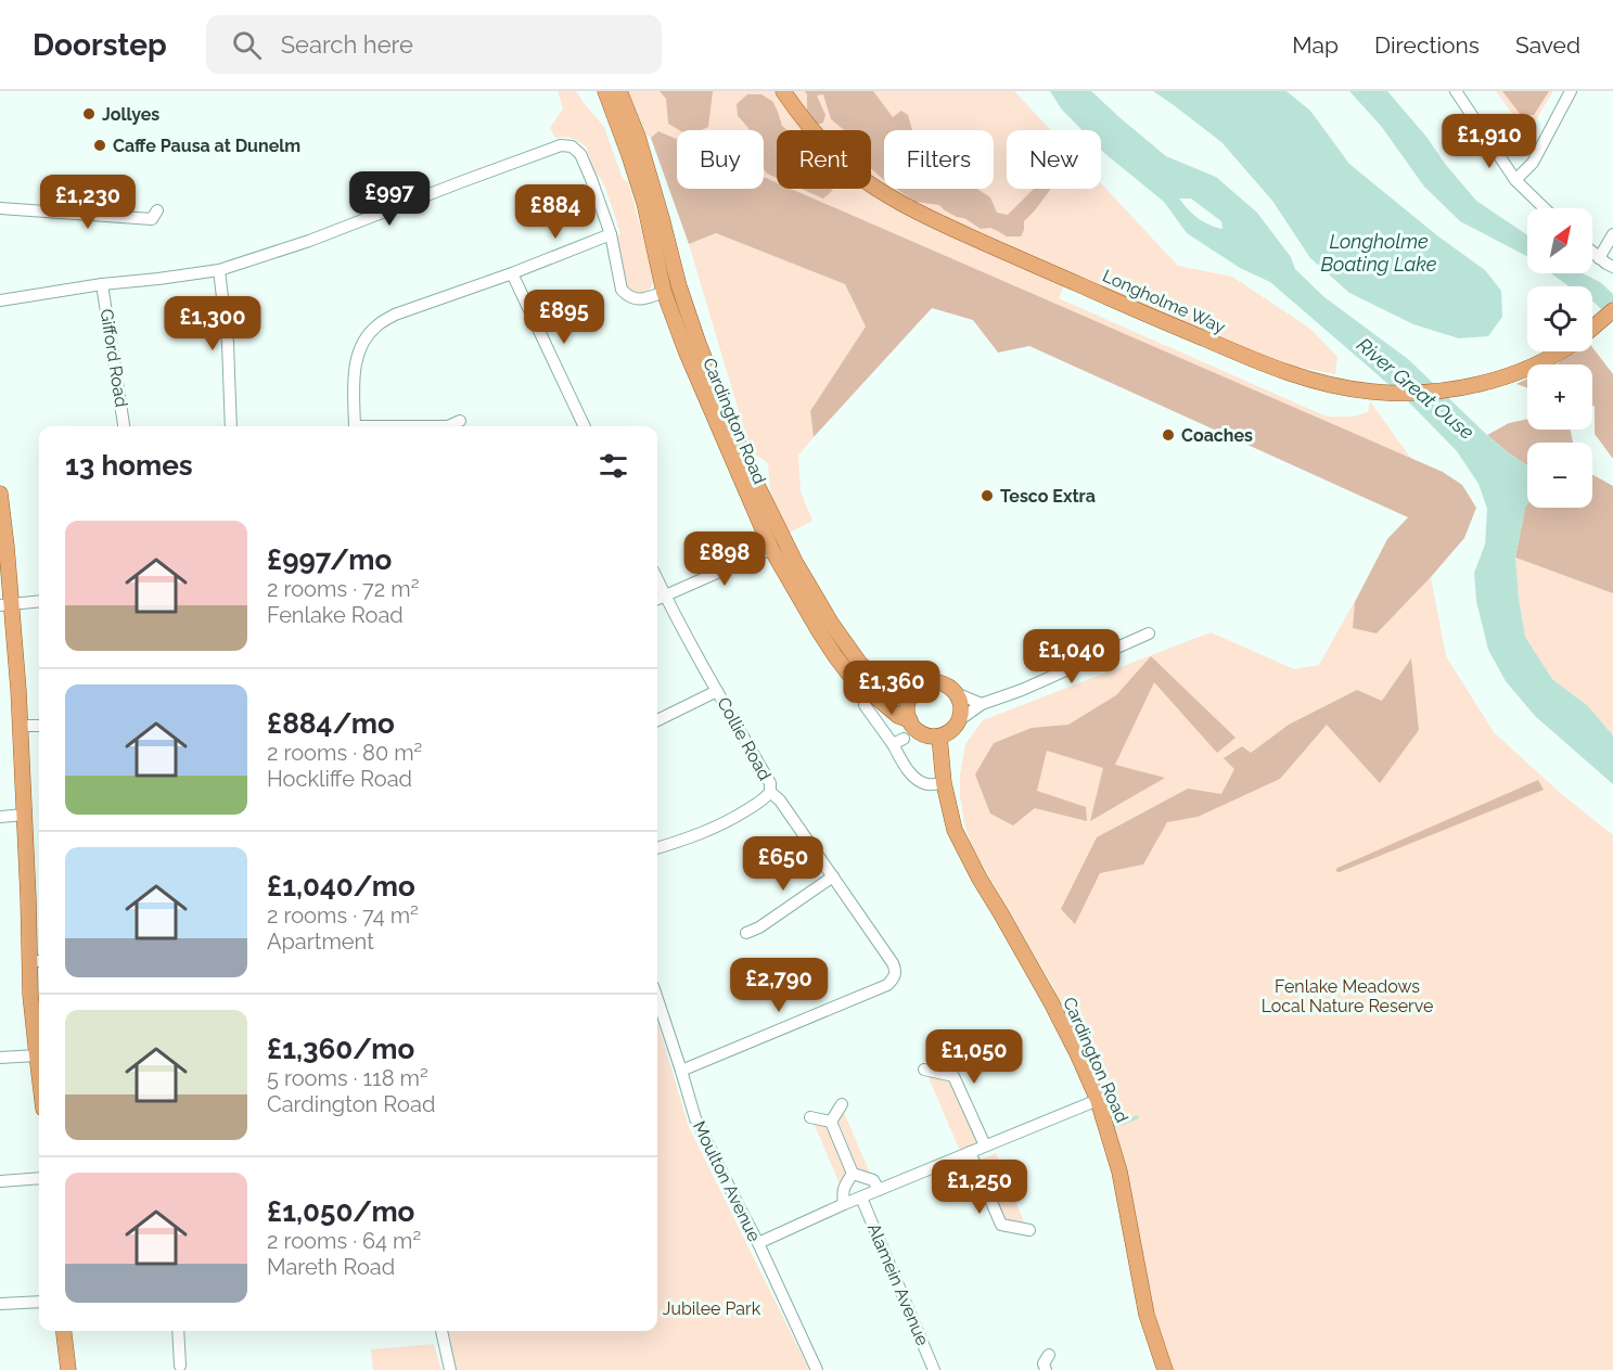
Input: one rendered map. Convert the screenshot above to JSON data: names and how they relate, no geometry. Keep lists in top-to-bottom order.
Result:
{
  "streets": {
    "main road": ["Longholme Way", "Cardington Road"],
    "street": [
      "Gifford Road",
      "Collie Road",
      "Moulton Avenue",
      "Alamein Avenue"
    ]
  },
  "crossings": [
    ["Collie Road", "Moulton Avenue"]
  ],
  "water": ["Longholme Boating Lake", "River Great Ouse"],
  "parks": ["Fenlake Meadows Local Nature Reserve", "Jubilee Park"],
  "places": [
    "Jollyes",
    "Caffe Pausa at Dunelm",
    "Coaches",
    "Tesco Extra"
  ],
  "north": "top right",
  "page": {
    "header": "Doorstep",
    "search": "Search here",
    "nav": ["Map", "Directions", "Saved"],
    "price": [
      "£1,910",
      "£997",
      "£1,230",
      "£884",
      "£895",
      "£1,300",
      "£898",
      "£1,040",
      "£1,360",
      "£650",
      "£2,790",
      "£1,050",
      "£1,250"
    ],
    "chip": [
      "Buy",
      "Rent",
      "Filters",
      "New"
    ],
    "map_buttons": ["+", "−"],
    "heading": "13 homes",
    "list": [
      {
        "name": "£997/mo",
        "note": "2 rooms · 72 m² · Fenlake Road"
      },
      {
        "name": "£884/mo",
        "note": "2 rooms · 80 m² · Hockliffe Road"
      },
      {
        "name": "£1,040/mo",
        "note": "2 rooms · 74 m² · Apartment"
      },
      {
        "name": "£1,360/mo",
        "note": "5 rooms · 118 m² · Cardington Road"
      },
      {
        "name": "£1,050/mo",
        "note": "2 rooms · 64 m² · Mareth Road"
      }
    ]
  }
}
